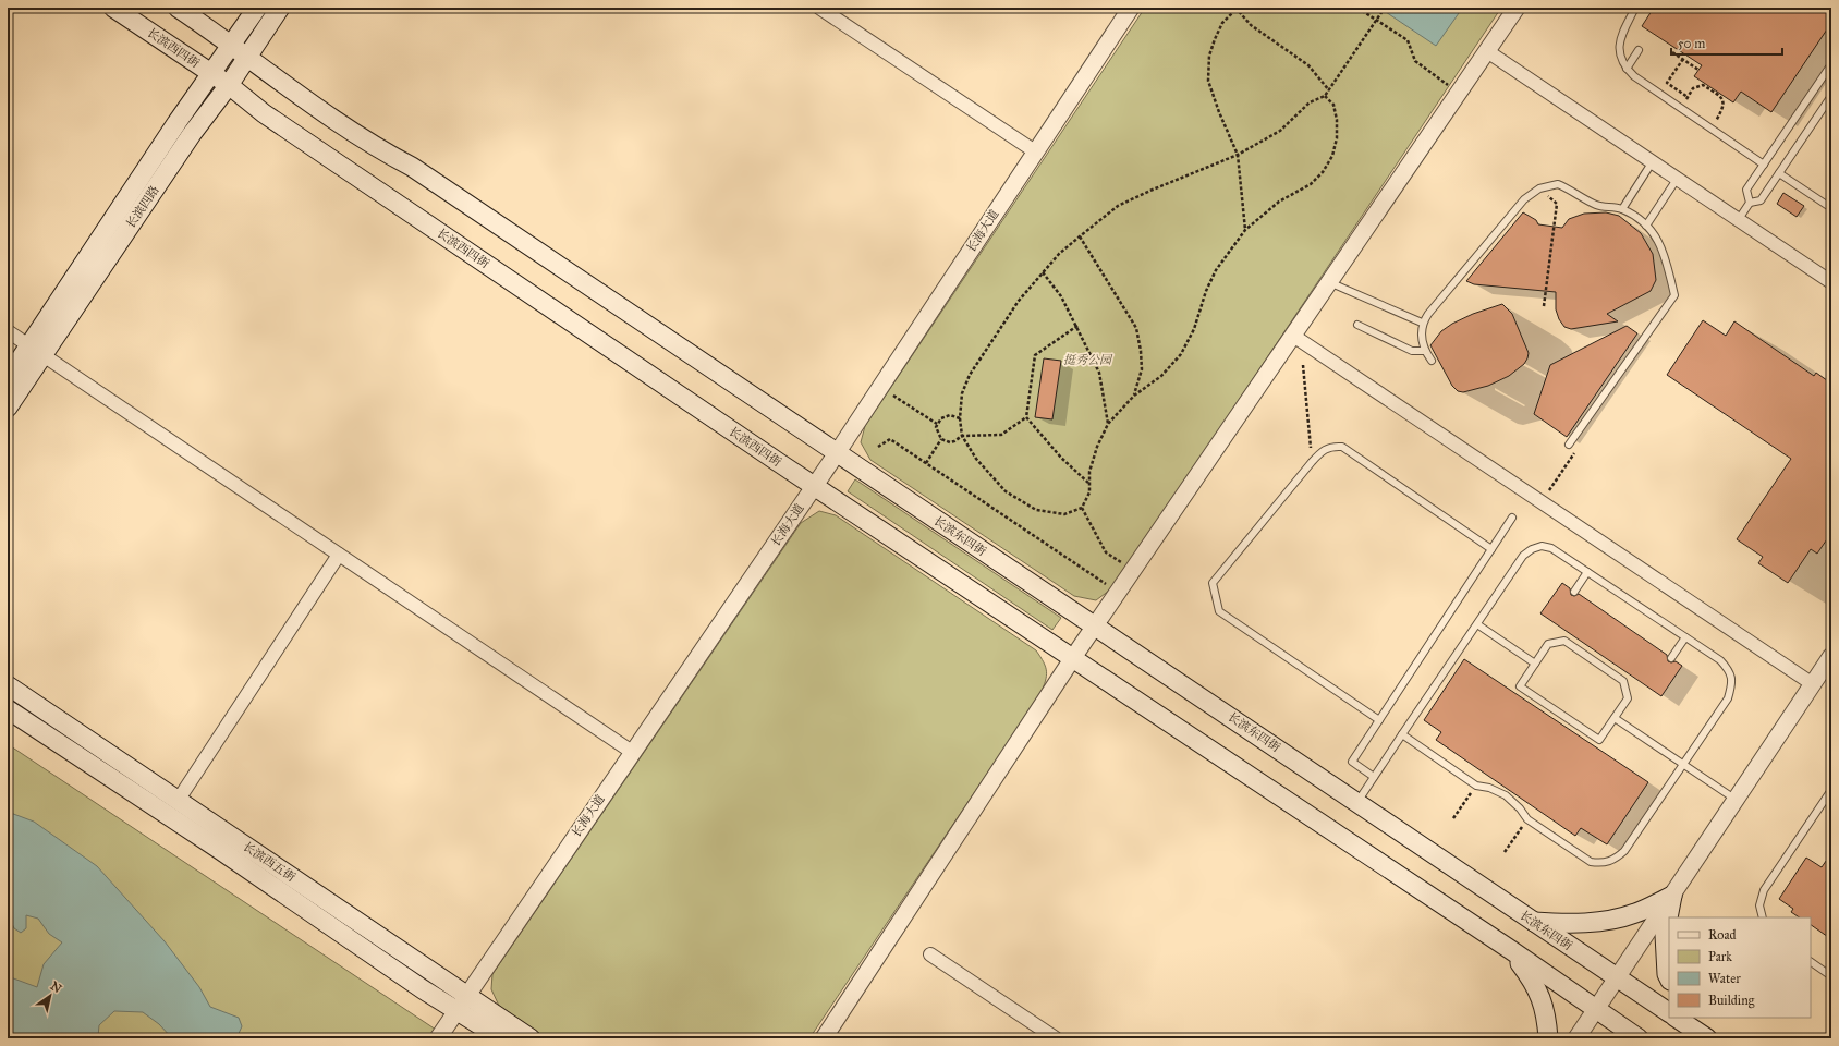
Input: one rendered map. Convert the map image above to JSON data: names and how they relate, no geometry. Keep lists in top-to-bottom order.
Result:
{
  "streets": {
    "main road": [
      "长滨西四街",
      "长滨四路",
      "长滨东四街",
      "长滨西五街"
    ],
    "street": ["长海大道"]
  },
  "crossings": [
    ["长滨西四街", "长滨四路"],
    ["长滨西四街", "长海大道"],
    ["长海大道", "长滨东四街"],
    ["长海大道", "长滨西五街"]
  ],
  "parks": ["挺秀公园"],
  "legend": [
    "Road",
    "Park",
    "Water",
    "Building"
  ],
  "scale_bar": "50 m",
  "north": "top right"
}
